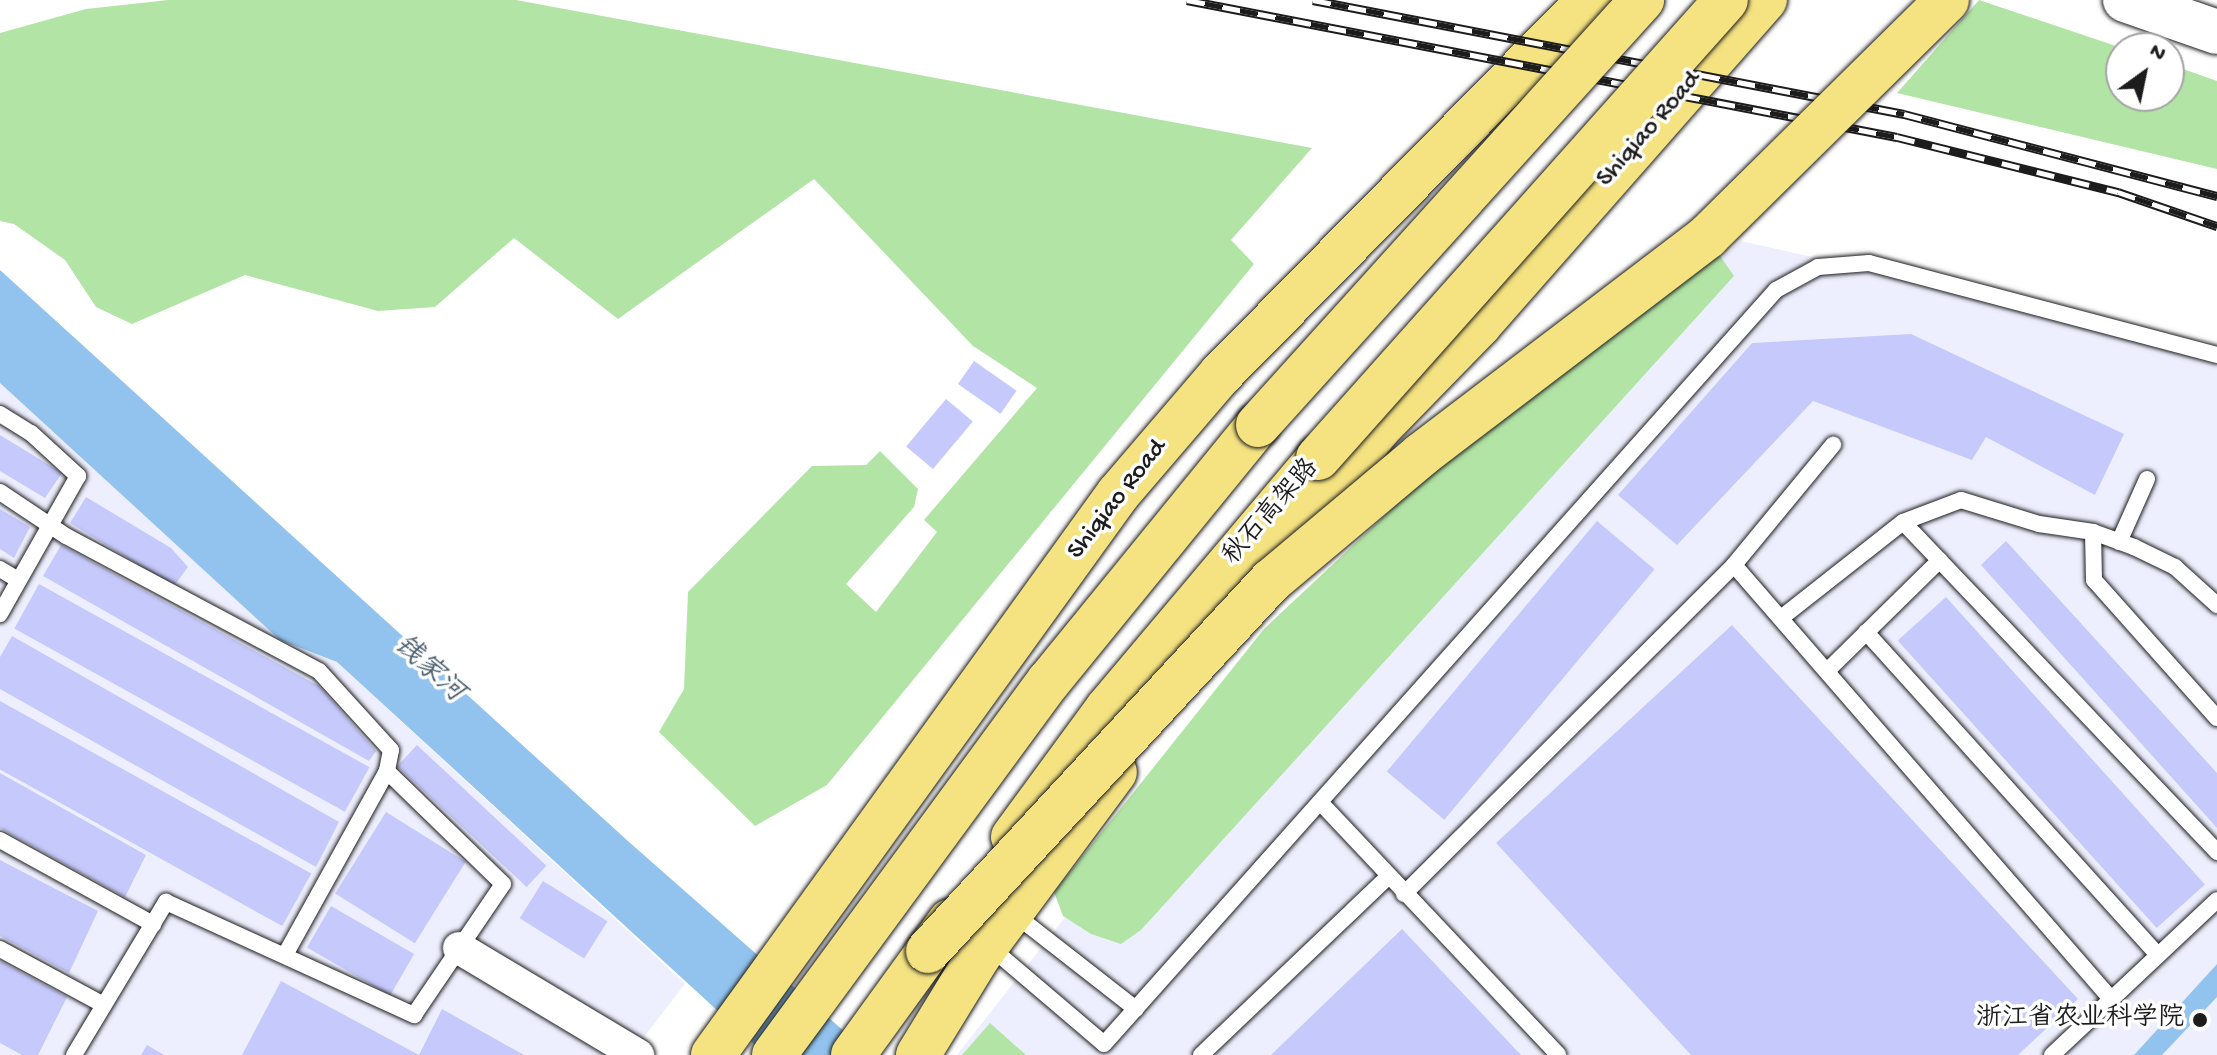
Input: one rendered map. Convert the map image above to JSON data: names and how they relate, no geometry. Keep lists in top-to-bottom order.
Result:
{
  "streets": {
    "main road": ["Shiqiao Road", "秋石高架路"]
  },
  "water": ["钱家河"],
  "places": ["浙江省农业科学院"],
  "north": "top right"
}
